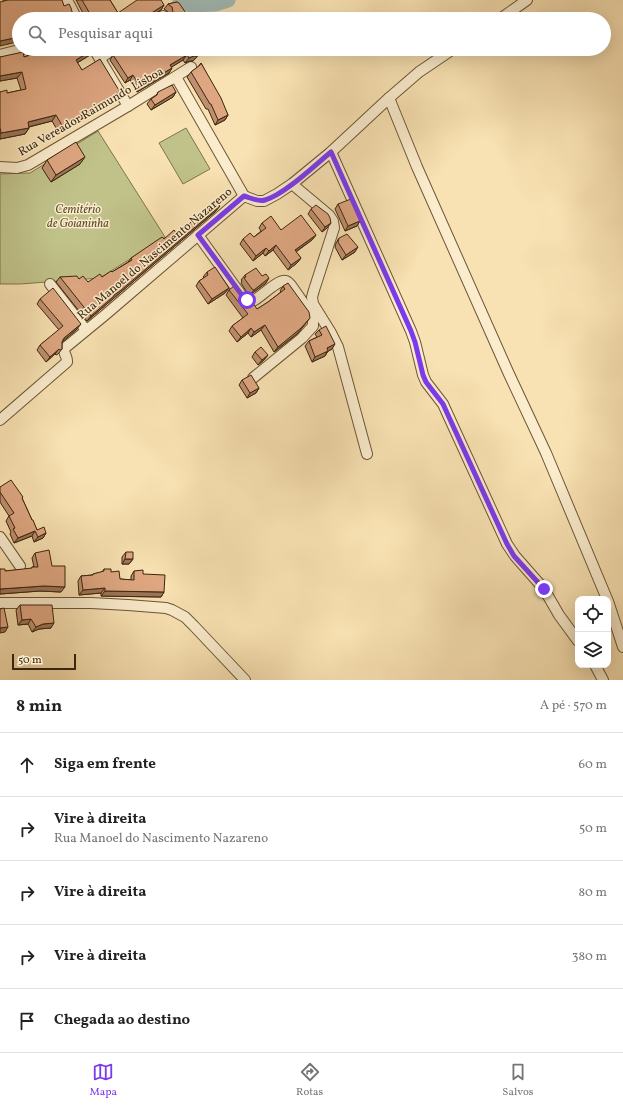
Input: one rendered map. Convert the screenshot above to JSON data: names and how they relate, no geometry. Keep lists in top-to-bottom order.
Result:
{
  "streets": {
    "street": ["Rua Vereador Raimundo Lisboa", "Rua Manoel do Nascimento Nazareno"]
  },
  "crossings": [
    ["Rua Vereador Raimundo Lisboa", "Rua Manoel do Nascimento Nazareno"]
  ],
  "parks": ["Cemitério de Goianinha"],
  "scale_bar": "50 m",
  "page": {
    "search": "Pesquisar aqui",
    "scale": "50 m",
    "heading": ["8 min", "A pé · 570 m"],
    "list": [
      ["Siga em frente", "60 m"],
      ["Vire à direita", "Rua Manoel do Nascimento Nazareno", "50 m"],
      ["Vire à direita", "80 m"],
      ["Vire à direita", "380 m"],
      "Chegada ao destino"
    ],
    "nav": ["Mapa", "Rotas", "Salvos"]
  }
}
